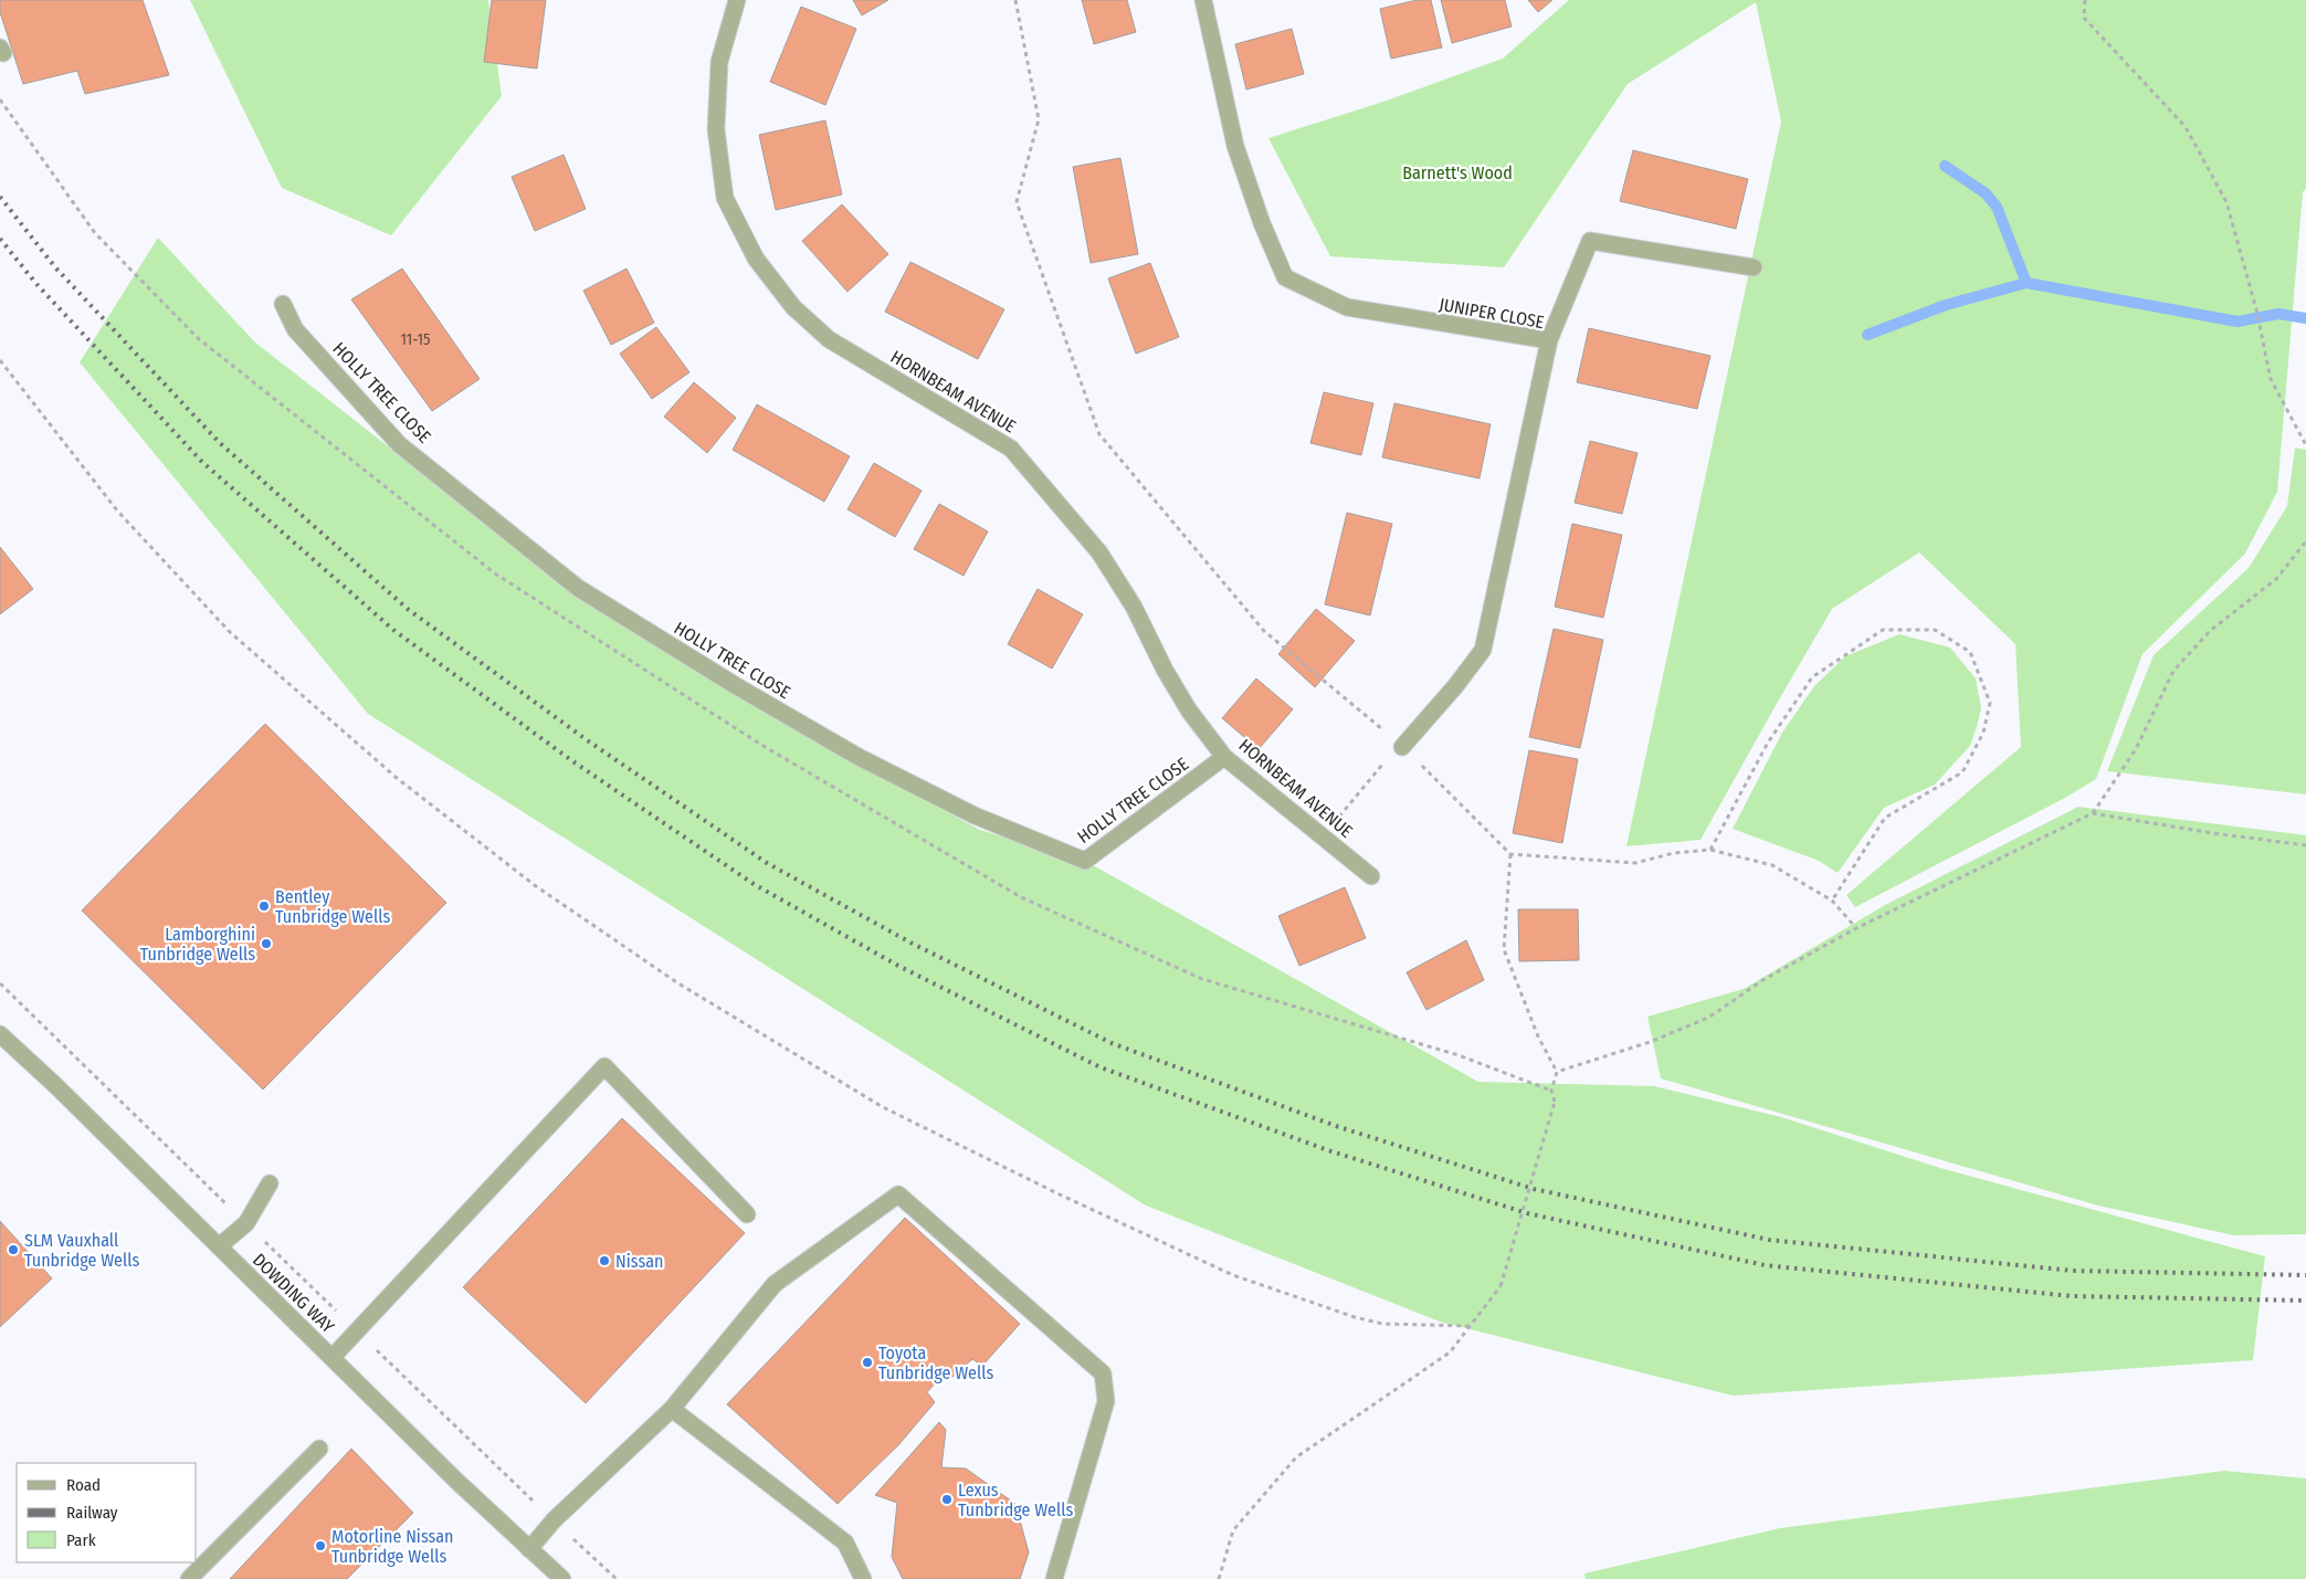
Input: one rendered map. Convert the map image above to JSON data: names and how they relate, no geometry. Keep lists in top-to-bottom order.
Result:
{
  "streets": {
    "street": [
      "JUNIPER CLOSE",
      "HORNBEAM AVENUE",
      "HOLLY TREE CLOSE",
      "DOWDING WAY"
    ]
  },
  "crossings": [
    ["HORNBEAM AVENUE", "HOLLY TREE CLOSE"]
  ],
  "parks": ["Barnett's Wood"],
  "places": [
    "Bentley Tunbridge Wells",
    "Lamborghini Tunbridge Wells",
    "SLM Vauxhall Tunbridge Wells",
    "Nissan",
    "Toyota Tunbridge Wells",
    "Lexus Tunbridge Wells",
    "Motorline Nissan Tunbridge Wells"
  ],
  "house_numbers": ["11-15"],
  "legend": ["Road", "Railway", "Park"]
}
